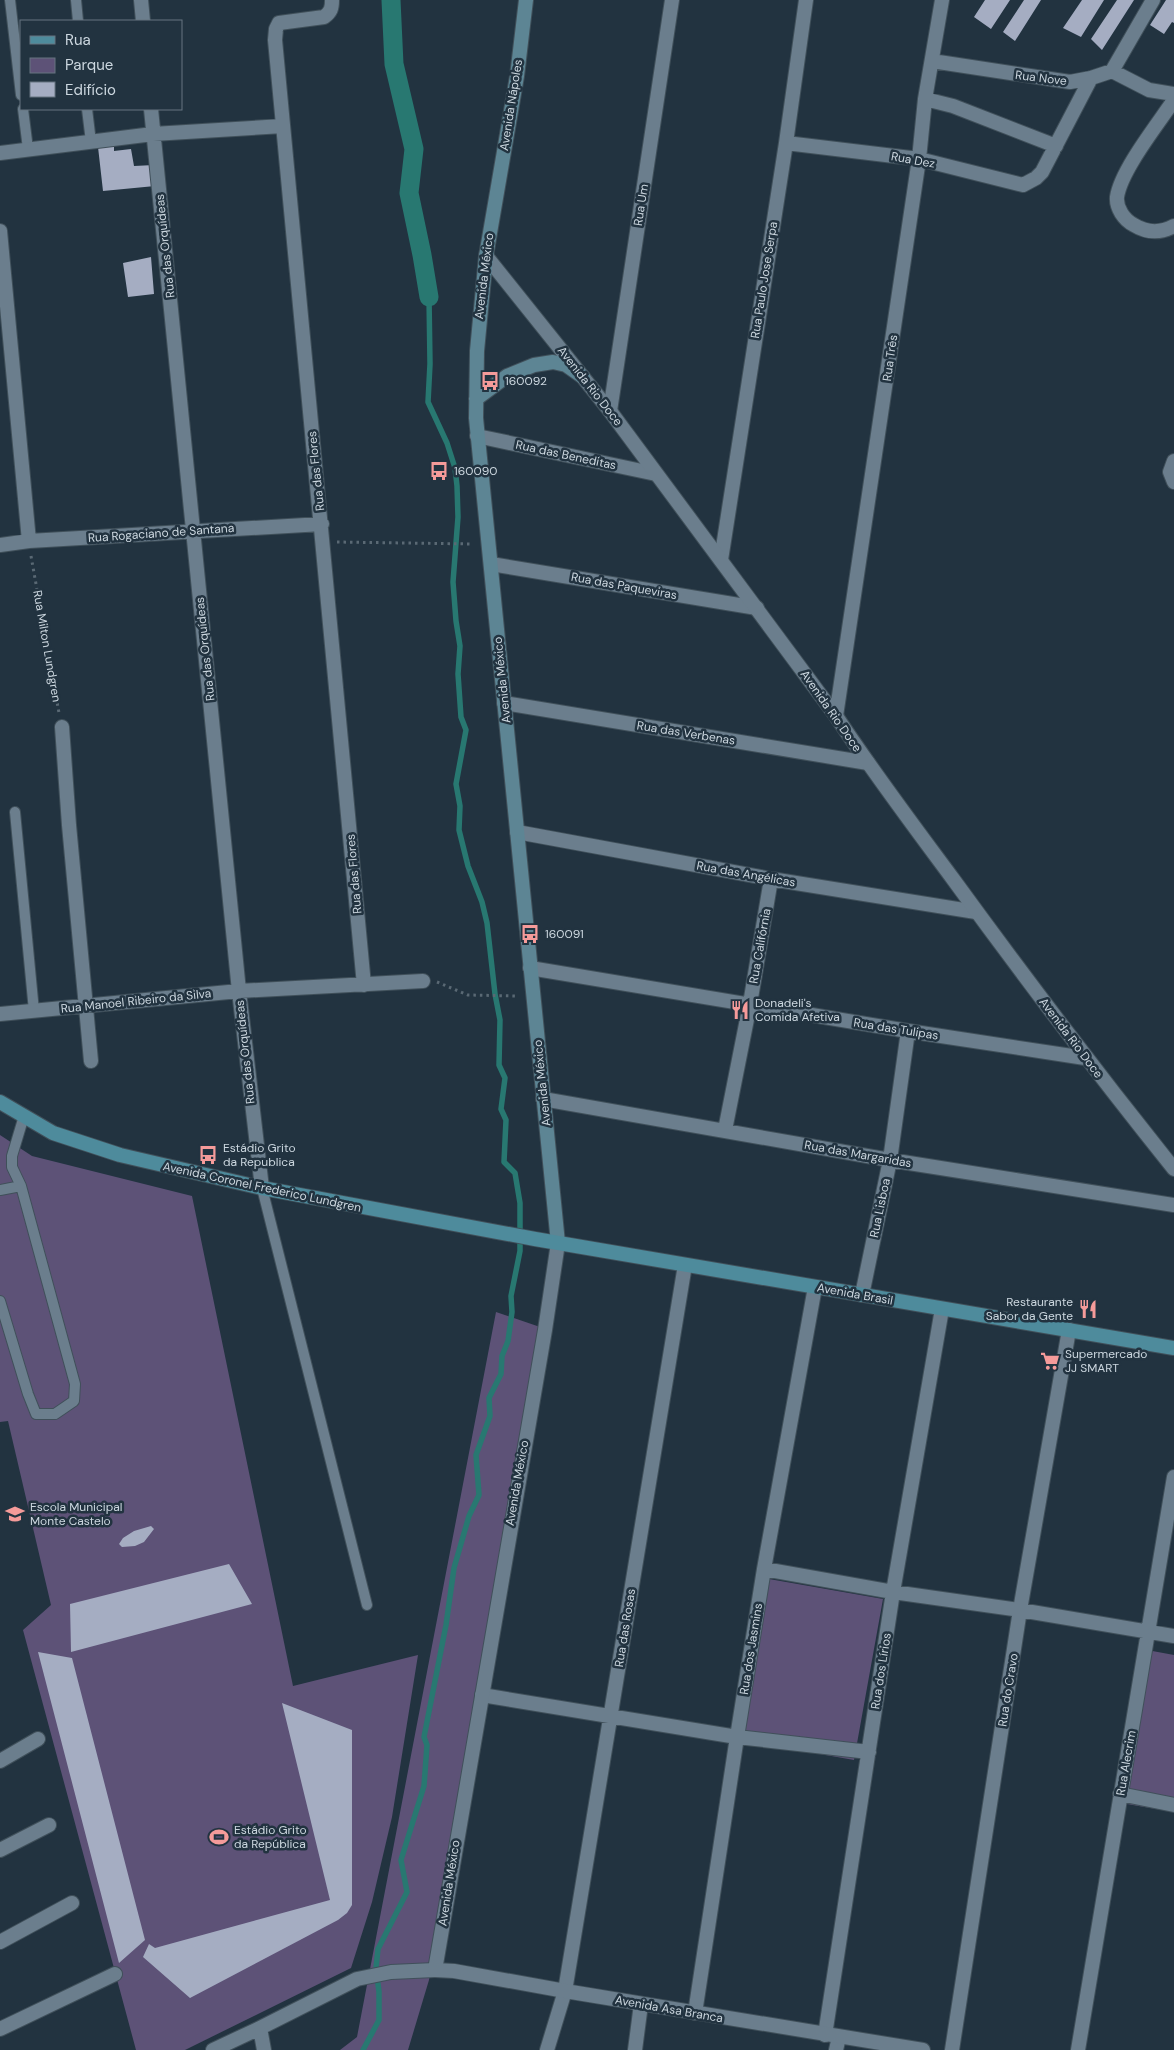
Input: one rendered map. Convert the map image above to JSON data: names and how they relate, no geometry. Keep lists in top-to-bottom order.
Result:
{
  "streets": {
    "main road": [
      "Avenida Nápoles",
      "Avenida México",
      "Avenida Coronel Frederico Lundgren",
      "Avenida Brasil"
    ],
    "street": [
      "Rua Nove",
      "Rua Dez",
      "Rua Um",
      "Rua das Orquídeas",
      "Rua Paulo Jose Serpa",
      "Rua Três",
      "Avenida Rio Doce",
      "Rua das Beneditas",
      "Rua das Flores",
      "Rua Rogaciano de Santana",
      "Rua das Paqueviras",
      "Rua das Verbenas",
      "Rua das Angélicas",
      "Rua Califórnia",
      "Rua Manoel Ribeiro da Silva",
      "Rua das Tulipas",
      "Rua das Margaridas",
      "Rua Lisboa",
      "Rua das Rosas",
      "Rua dos Jasmins",
      "Rua dos Lírios",
      "Rua do Cravo",
      "Rua Alecrim",
      "Avenida Asa Branca"
    ],
    "path": ["Rua Milton Lundgren"]
  },
  "crossings": [
    ["Rua Nove", "Rua Três"],
    ["Avenida Nápoles", "Avenida México"],
    ["Rua Dez", "Rua Paulo Jose Serpa"],
    ["Rua Dez", "Rua Três"],
    ["Rua Um", "Avenida Rio Doce"],
    ["Rua das Orquídeas", "Rua Rogaciano de Santana"],
    ["Rua das Orquídeas", "Rua Manoel Ribeiro da Silva"],
    ["Rua das Orquídeas", "Avenida Coronel Frederico Lundgren"],
    ["Avenida México", "Avenida Rio Doce"],
    ["Avenida México", "Rua das Beneditas"],
    ["Avenida México", "Rua das Paqueviras"],
    ["Avenida México", "Rua das Verbenas"],
    ["Avenida México", "Rua das Angélicas"],
    ["Avenida México", "Rua das Tulipas"],
    ["Avenida México", "Rua das Margaridas"],
    ["Avenida México", "Avenida Brasil"],
    ["Avenida México", "Avenida Asa Branca"],
    ["Rua Paulo Jose Serpa", "Avenida Rio Doce"],
    ["Rua Três", "Avenida Rio Doce"],
    ["Avenida Rio Doce", "Rua das Beneditas"],
    ["Avenida Rio Doce", "Rua das Paqueviras"],
    ["Avenida Rio Doce", "Rua das Verbenas"],
    ["Avenida Rio Doce", "Rua das Angélicas"],
    ["Avenida Rio Doce", "Rua das Tulipas"],
    ["Rua das Flores", "Rua Rogaciano de Santana"],
    ["Rua das Flores", "Rua Manoel Ribeiro da Silva"],
    ["Rua Rogaciano de Santana", "Rua Milton Lundgren"],
    ["Rua das Angélicas", "Rua Califórnia"],
    ["Rua Califórnia", "Rua das Tulipas"],
    ["Rua Califórnia", "Rua das Margaridas"],
    ["Rua das Tulipas", "Rua Lisboa"],
    ["Rua das Margaridas", "Rua Lisboa"],
    ["Avenida Coronel Frederico Lundgren", "Avenida Brasil"],
    ["Rua Lisboa", "Avenida Brasil"],
    ["Avenida Brasil", "Rua das Rosas"],
    ["Avenida Brasil", "Rua dos Jasmins"],
    ["Avenida Brasil", "Rua dos Lírios"],
    ["Avenida Brasil", "Rua do Cravo"],
    ["Rua das Rosas", "Avenida Asa Branca"],
    ["Rua dos Jasmins", "Avenida Asa Branca"],
    ["Rua dos Lírios", "Avenida Asa Branca"]
  ],
  "places": {
    "bus stop": [
      "160092",
      "160090",
      "160091",
      "Estádio Grito da Republica"
    ],
    "restaurant": ["Donadeli's Comida Afetiva", "Restaurante Sabor da Gente"],
    "supermarket": ["Supermercado JJ SMART"],
    "school or university": ["Escola Municipal Monte Castelo"],
    "sports": ["Estádio Grito da República"]
  },
  "legend": ["Rua", "Parque", "Edifício"]
}
